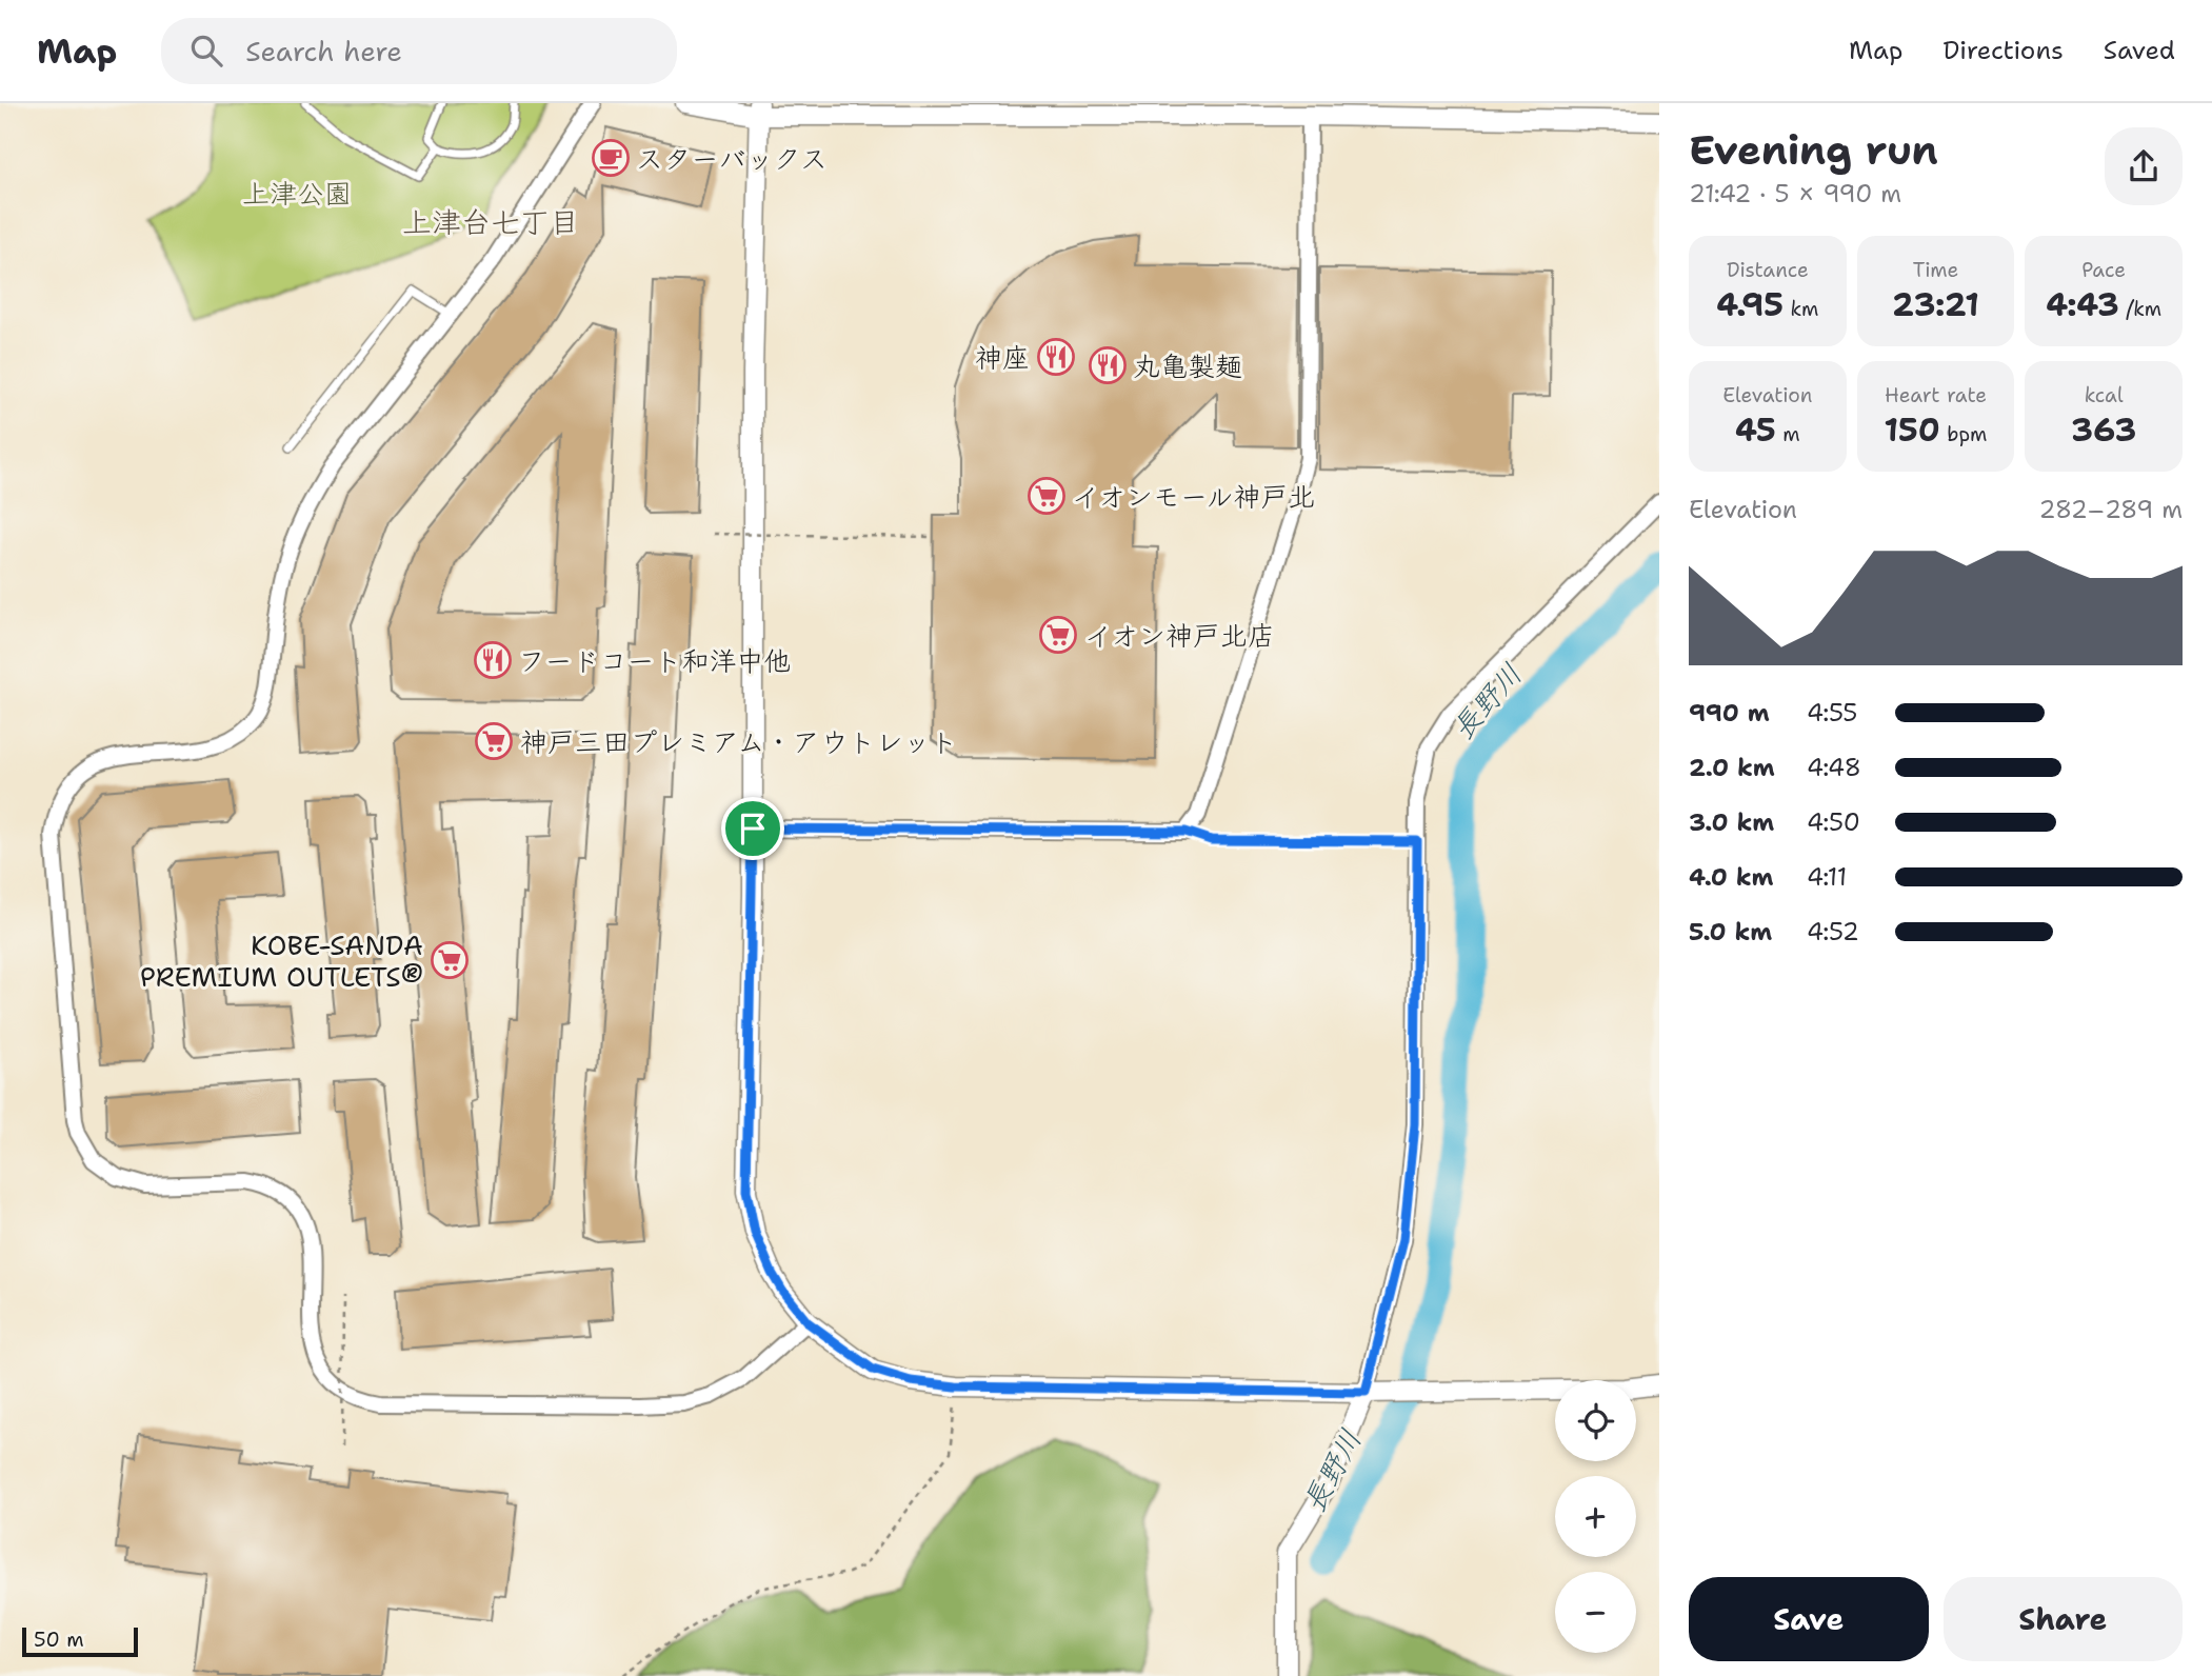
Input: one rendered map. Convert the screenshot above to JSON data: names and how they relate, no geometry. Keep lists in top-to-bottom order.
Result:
{
  "districts": ["上津台七丁目"],
  "water": ["長野川"],
  "parks": ["上津公園"],
  "places": {
    "cafe": ["スターバックス"],
    "restaurant": ["神座", "丸亀製麺", "フードコート和洋中他"],
    "supermarket": [
      "イオンモール神戸北",
      "イオン神戸北店",
      "神戸三田プレミアム・アウトレット",
      "KOBE-SANDA PREMIUM OUTLETS®"
    ]
  },
  "scale_bar": "50 m",
  "page": {
    "header": "Map",
    "search": "Search here",
    "nav": ["Map", "Directions", "Saved"],
    "heading": ["Evening run", "21:42 · 5 × 990 m"],
    "stats": [
      ["Distance", "4.95 km"],
      ["Time", "23:21"],
      ["Pace", "4:43 /km"],
      ["Elevation", "45 m"],
      ["Heart rate", "150 bpm"],
      ["kcal", "363"]
    ],
    "chart": ["Elevation", "282–289 m"],
    "list": [
      {
        "name": "990 m",
        "note": "4:55"
      },
      {
        "name": "2.0 km",
        "note": "4:48"
      },
      {
        "name": "3.0 km",
        "note": "4:50"
      },
      {
        "name": "4.0 km",
        "note": "4:11"
      },
      {
        "name": "5.0 km",
        "note": "4:52"
      }
    ],
    "map_buttons": ["+", "−"],
    "buttons": ["Save", "Share"],
    "scale": "50 m"
  }
}
